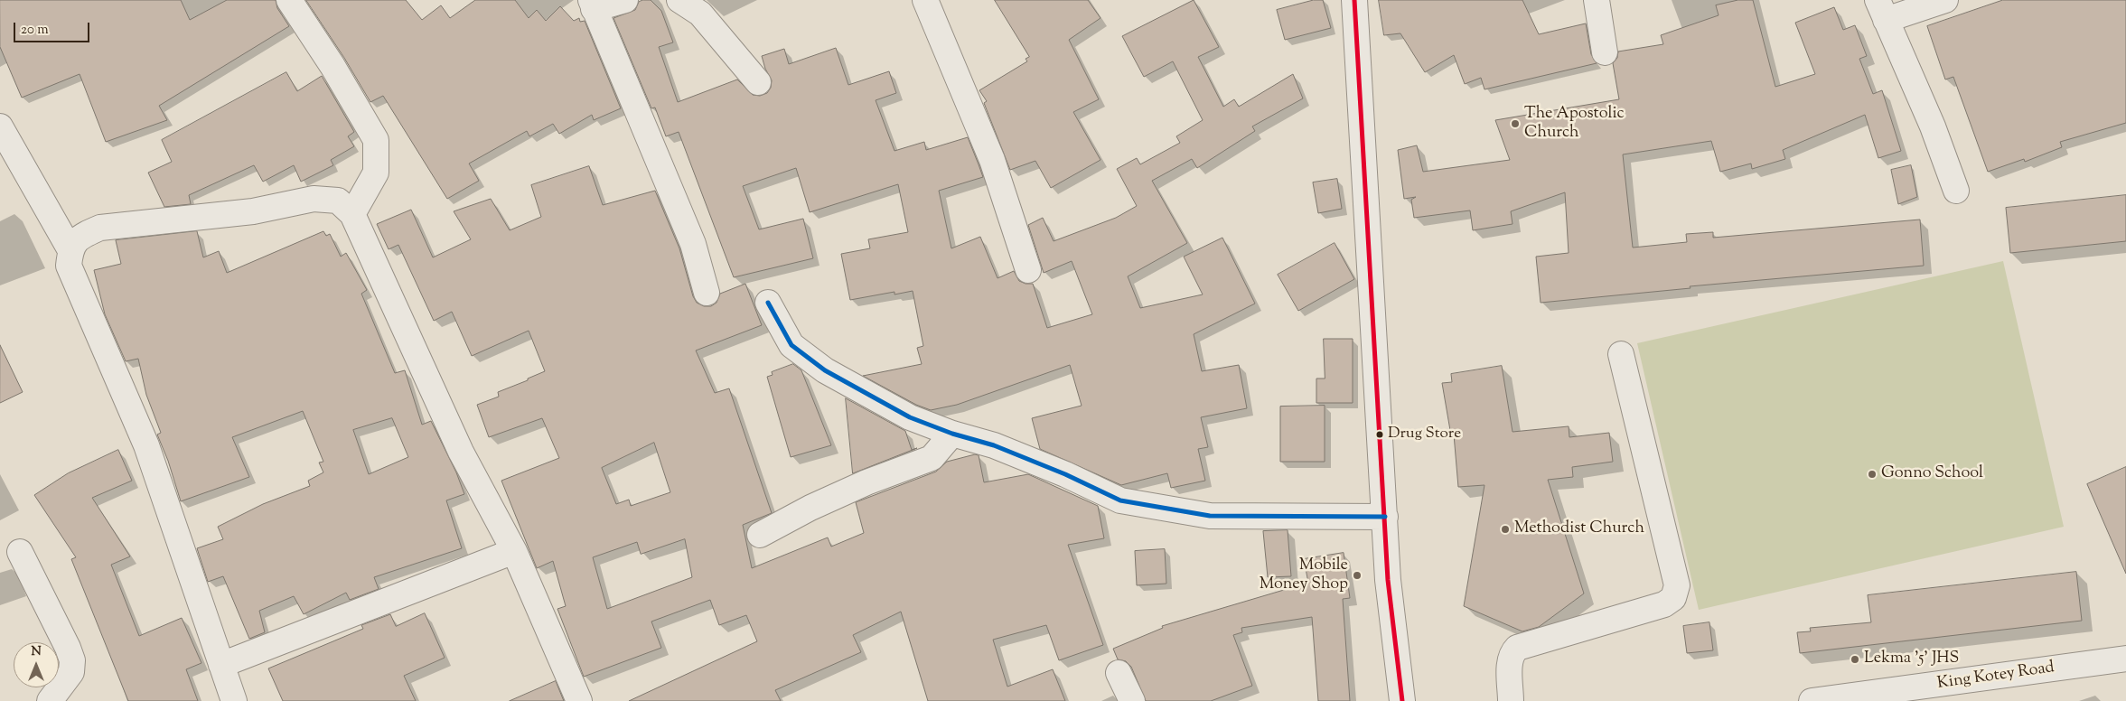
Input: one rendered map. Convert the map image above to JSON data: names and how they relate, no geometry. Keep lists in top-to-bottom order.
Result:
{
  "streets": {
    "street": ["King Kotey Road"]
  },
  "places": [
    "The Apostolic Church",
    "Drug Store",
    "Gonno School",
    "Methodist Church",
    "Mobile Money Shop",
    "Lekma '5' JHS"
  ],
  "scale_bar": "20 m",
  "north": "top"
}
